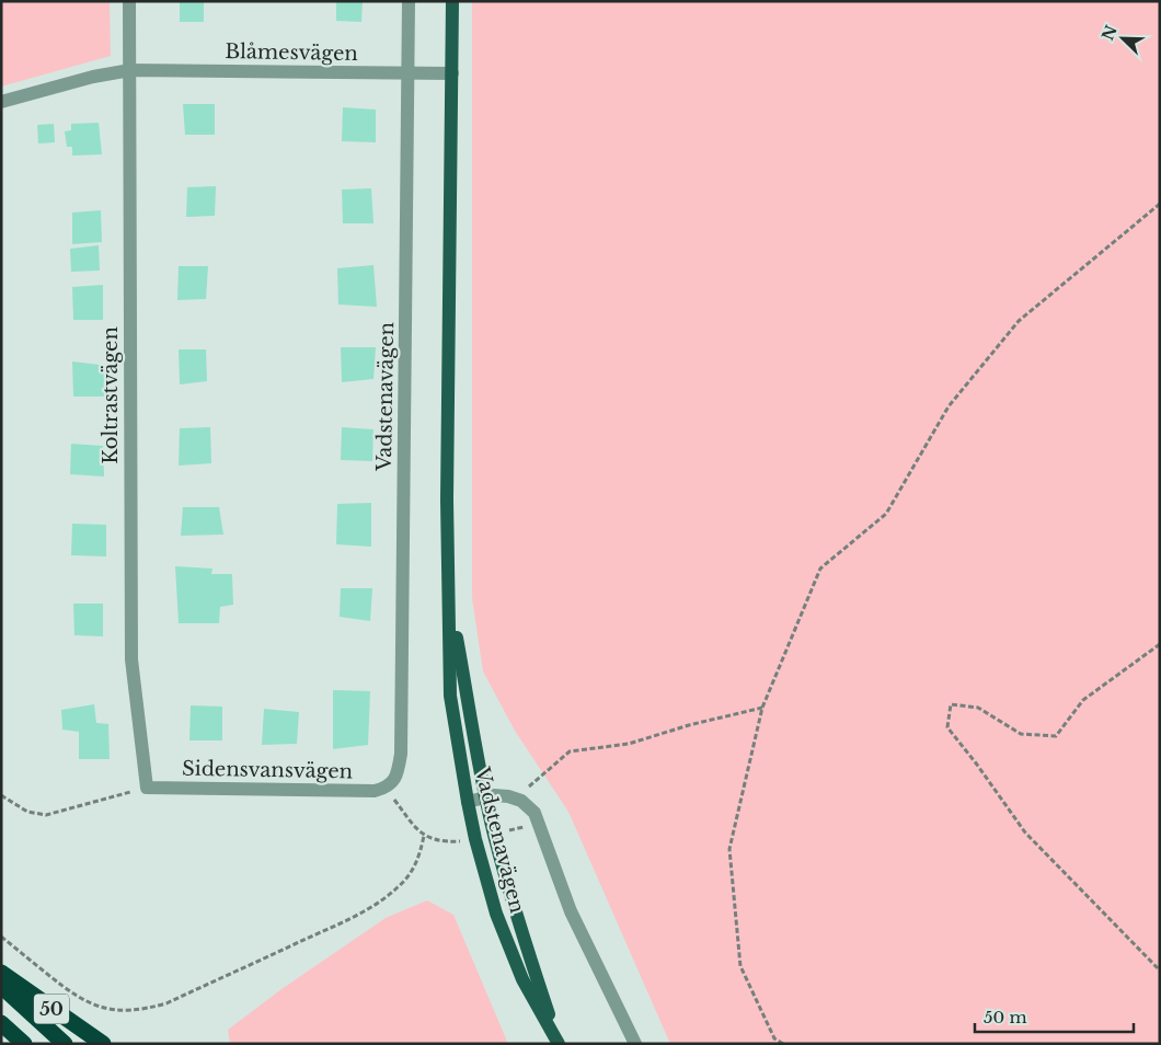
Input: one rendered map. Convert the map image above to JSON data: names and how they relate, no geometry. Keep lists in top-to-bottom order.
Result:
{
  "streets": {
    "highway": ["50"],
    "main road": ["Vadstenavägen"],
    "street": ["Blåmesvägen", "Koltrastvägen", "Sidensvansvägen"]
  },
  "crossings": [
    ["Blåmesvägen", "Koltrastvägen"],
    ["Blåmesvägen", "Vadstenavägen"],
    ["Koltrastvägen", "Sidensvansvägen"],
    ["Vadstenavägen", "Sidensvansvägen"]
  ],
  "scale_bar": "50 m",
  "north": "top left"
}
